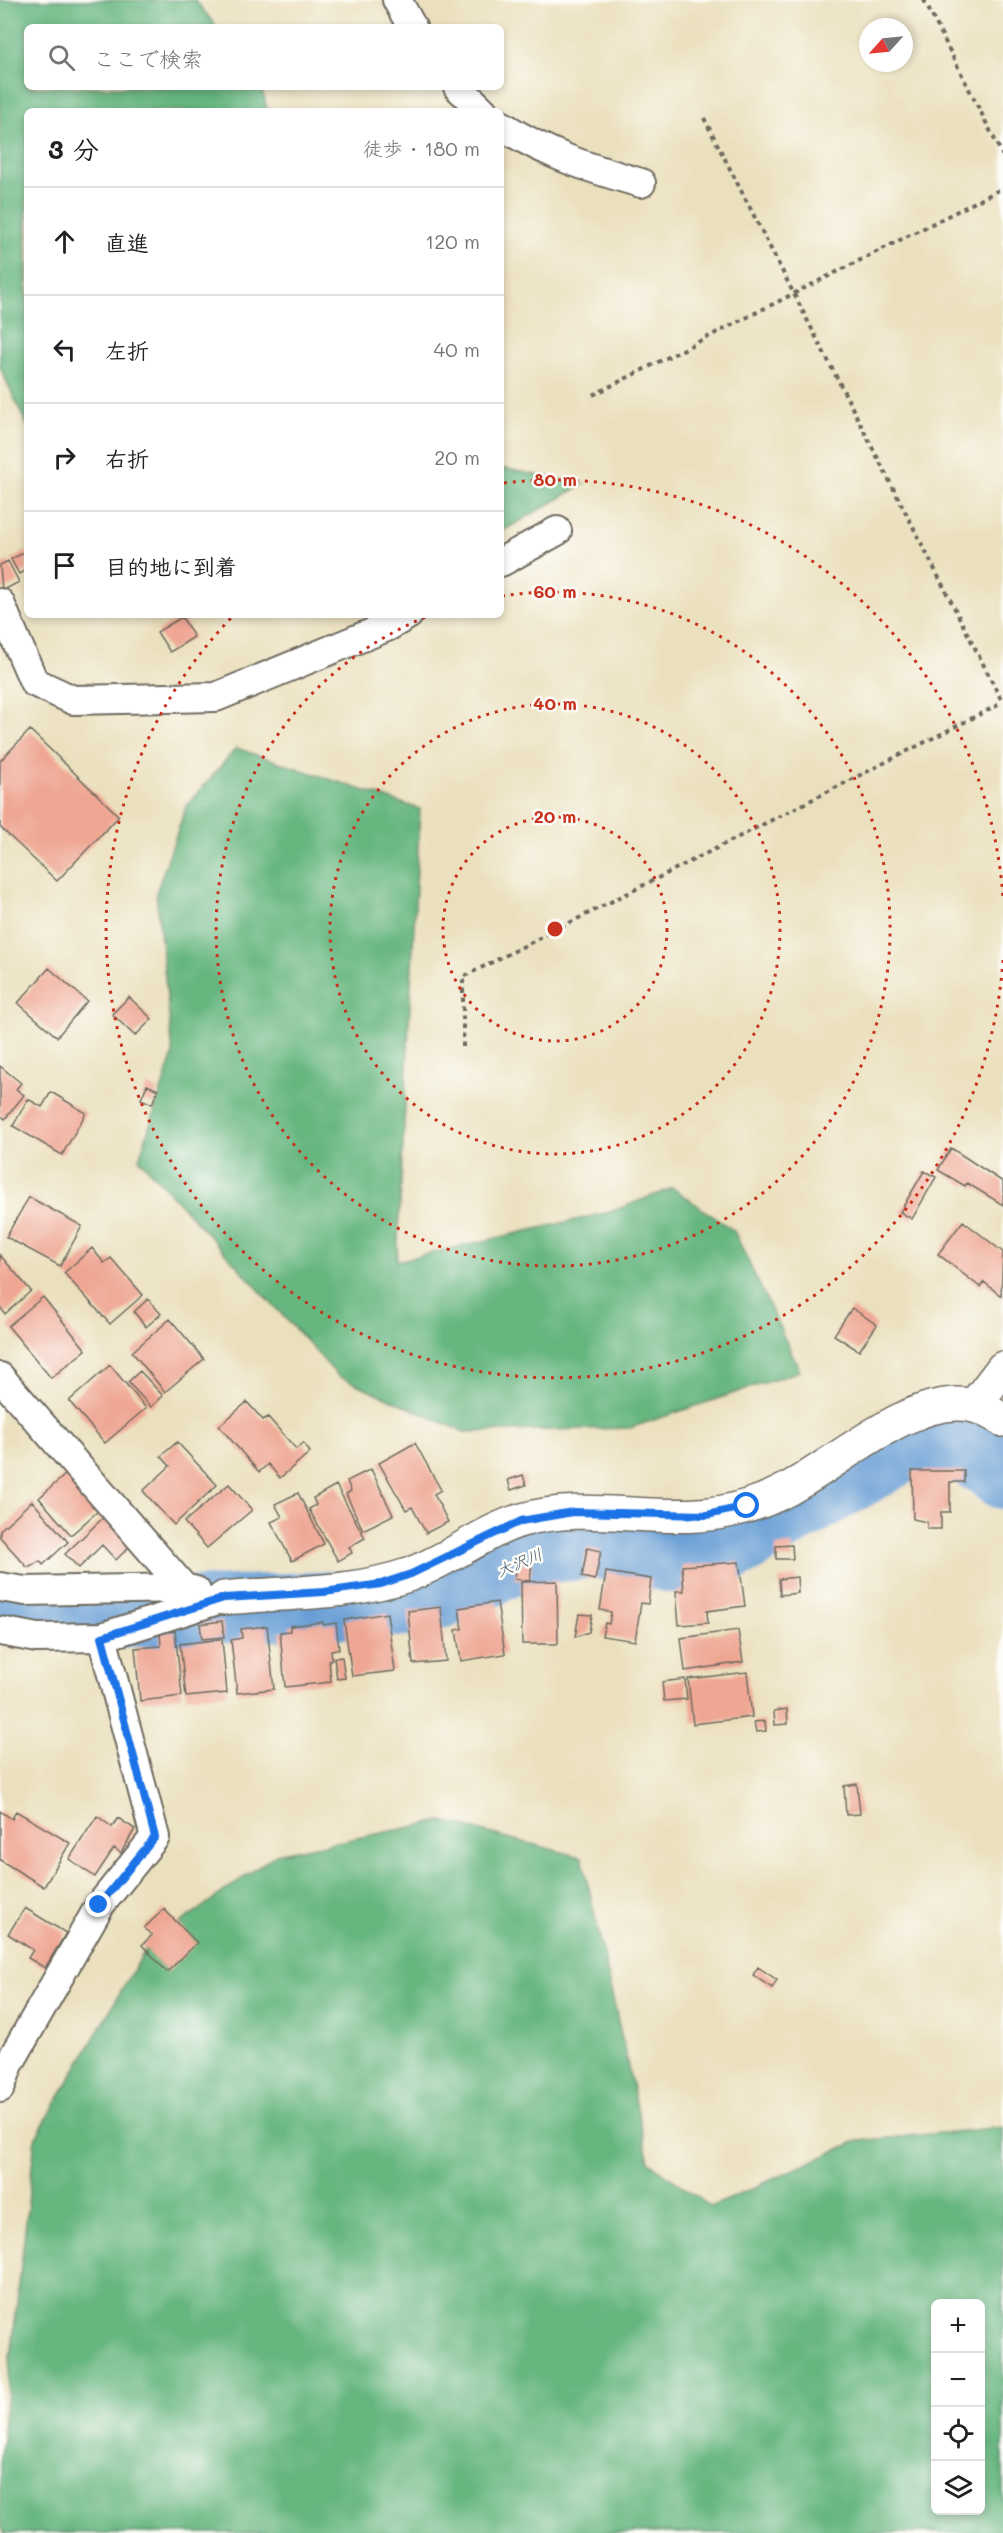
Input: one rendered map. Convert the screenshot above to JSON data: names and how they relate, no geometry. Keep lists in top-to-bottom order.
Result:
{
  "water": ["大沢川"],
  "north": "bottom left",
  "page": {
    "search": "ここで検索",
    "heading": ["3 分", "徒歩 · 180 m"],
    "list": [
      ["直進", "120 m"],
      ["左折", "40 m"],
      ["右折", "20 m"],
      "目的地に到着"
    ],
    "map_buttons": ["+", "−"]
  },
  "rings": [
    "80 m",
    "60 m",
    "40 m",
    "20 m"
  ]
}
